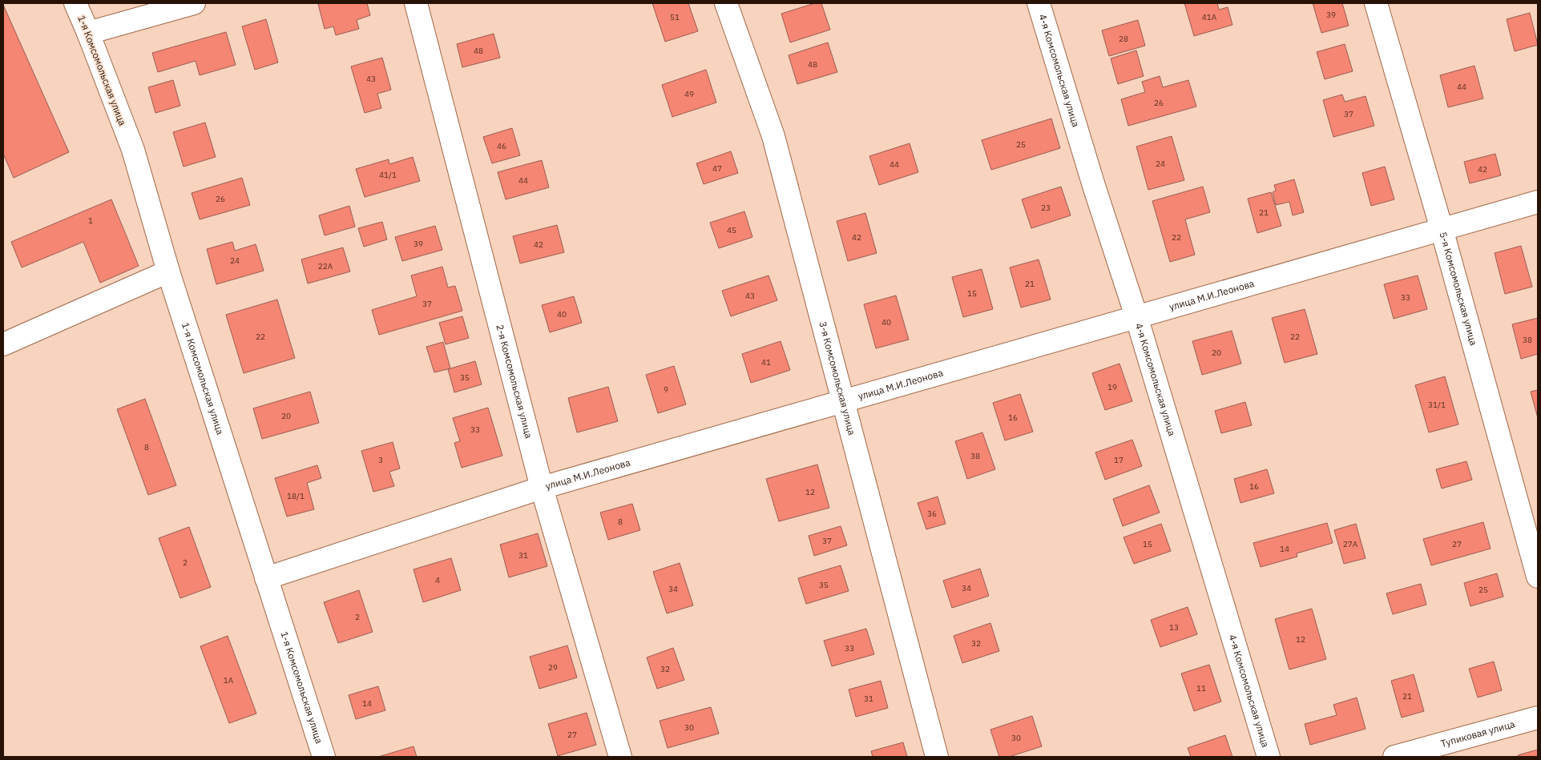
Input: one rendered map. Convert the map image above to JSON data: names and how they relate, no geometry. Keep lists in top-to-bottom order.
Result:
{
  "streets": {
    "street": [
      "4-я Комсомольская улица",
      "1-я Комсомольская улица",
      "5-я Комсомольская улица",
      "улица М.И.Леонова",
      "3-я Комсомольская улица",
      "2-я Комсомольская улица",
      "Тупиковая улица"
    ]
  },
  "crossings": [
    ["4-я Комсомольская улица", "улица М.И.Леонова"],
    ["1-я Комсомольская улица", "улица М.И.Леонова"],
    ["5-я Комсомольская улица", "улица М.И.Леонова"],
    ["улица М.И.Леонова", "3-я Комсомольская улица"],
    ["улица М.И.Леонова", "2-я Комсомольская улица"]
  ],
  "house_numbers": [
    "39",
    "51",
    "41А",
    "28",
    "48",
    "48",
    "43",
    "44",
    "49",
    "26",
    "37",
    "25",
    "46",
    "24",
    "44",
    "47",
    "42",
    "41/1",
    "44",
    "26",
    "23",
    "21",
    "1",
    "45",
    "42",
    "22",
    "39",
    "42",
    "24",
    "22А",
    "21",
    "15",
    "43",
    "33",
    "37",
    "40",
    "40",
    "22",
    "22",
    "38",
    "20",
    "41",
    "35",
    "19",
    "9",
    "31/1",
    "20",
    "16",
    "33",
    "8",
    "38",
    "3",
    "17",
    "16",
    "12",
    "18/1",
    "36",
    "8",
    "37",
    "15",
    "27А",
    "27",
    "14",
    "31",
    "2",
    "4",
    "35",
    "34",
    "34",
    "25",
    "2",
    "13",
    "12",
    "32",
    "33",
    "29",
    "32",
    "1А",
    "11",
    "21",
    "31",
    "14",
    "30",
    "27",
    "30"
  ]
}
